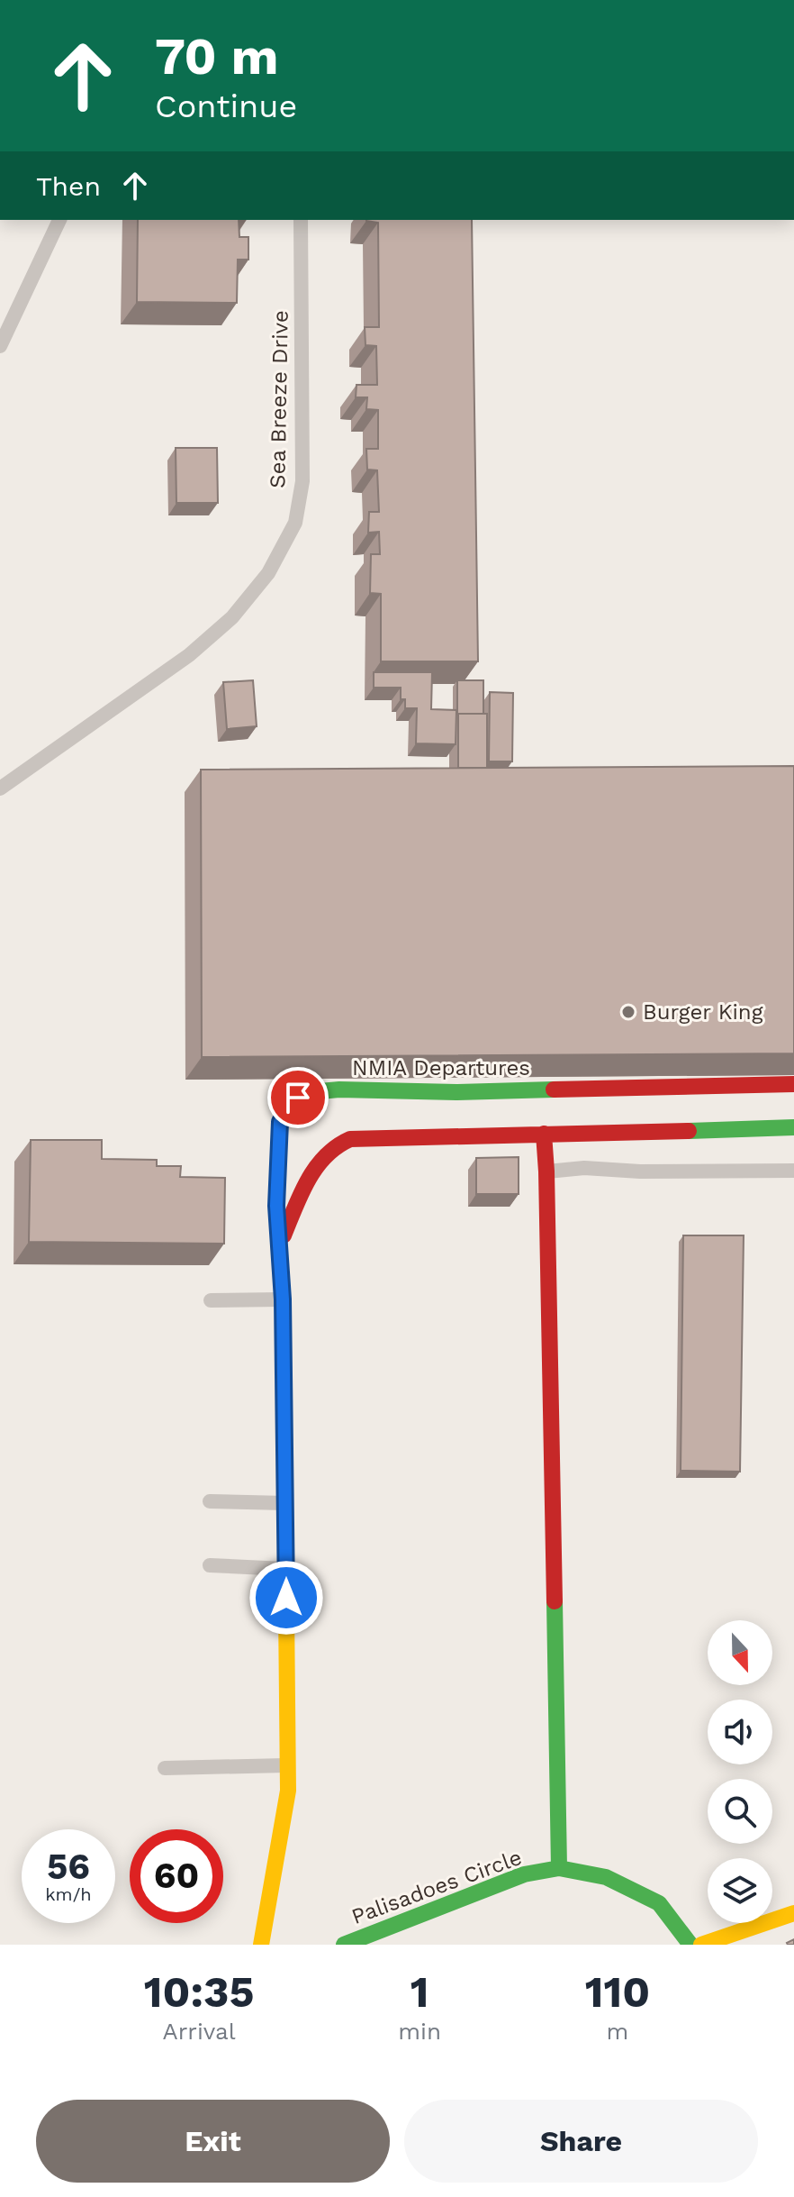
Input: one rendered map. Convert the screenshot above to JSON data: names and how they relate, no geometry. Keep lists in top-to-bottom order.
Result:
{
  "streets": {
    "main road": ["NMIA Departures", "Palisadoes Circle"],
    "lane": ["Sea Breeze Drive"]
  },
  "places": ["Burger King"],
  "north": "bottom",
  "page": {
    "turn": ["70 m", "Continue"],
    "then": "Then",
    "speed": "56 km/h",
    "limit": "60",
    "eta": [
      "10:35",
      "Arrival",
      "1",
      "min",
      "110",
      "m"
    ],
    "buttons": ["Exit", "Share"]
  }
}
